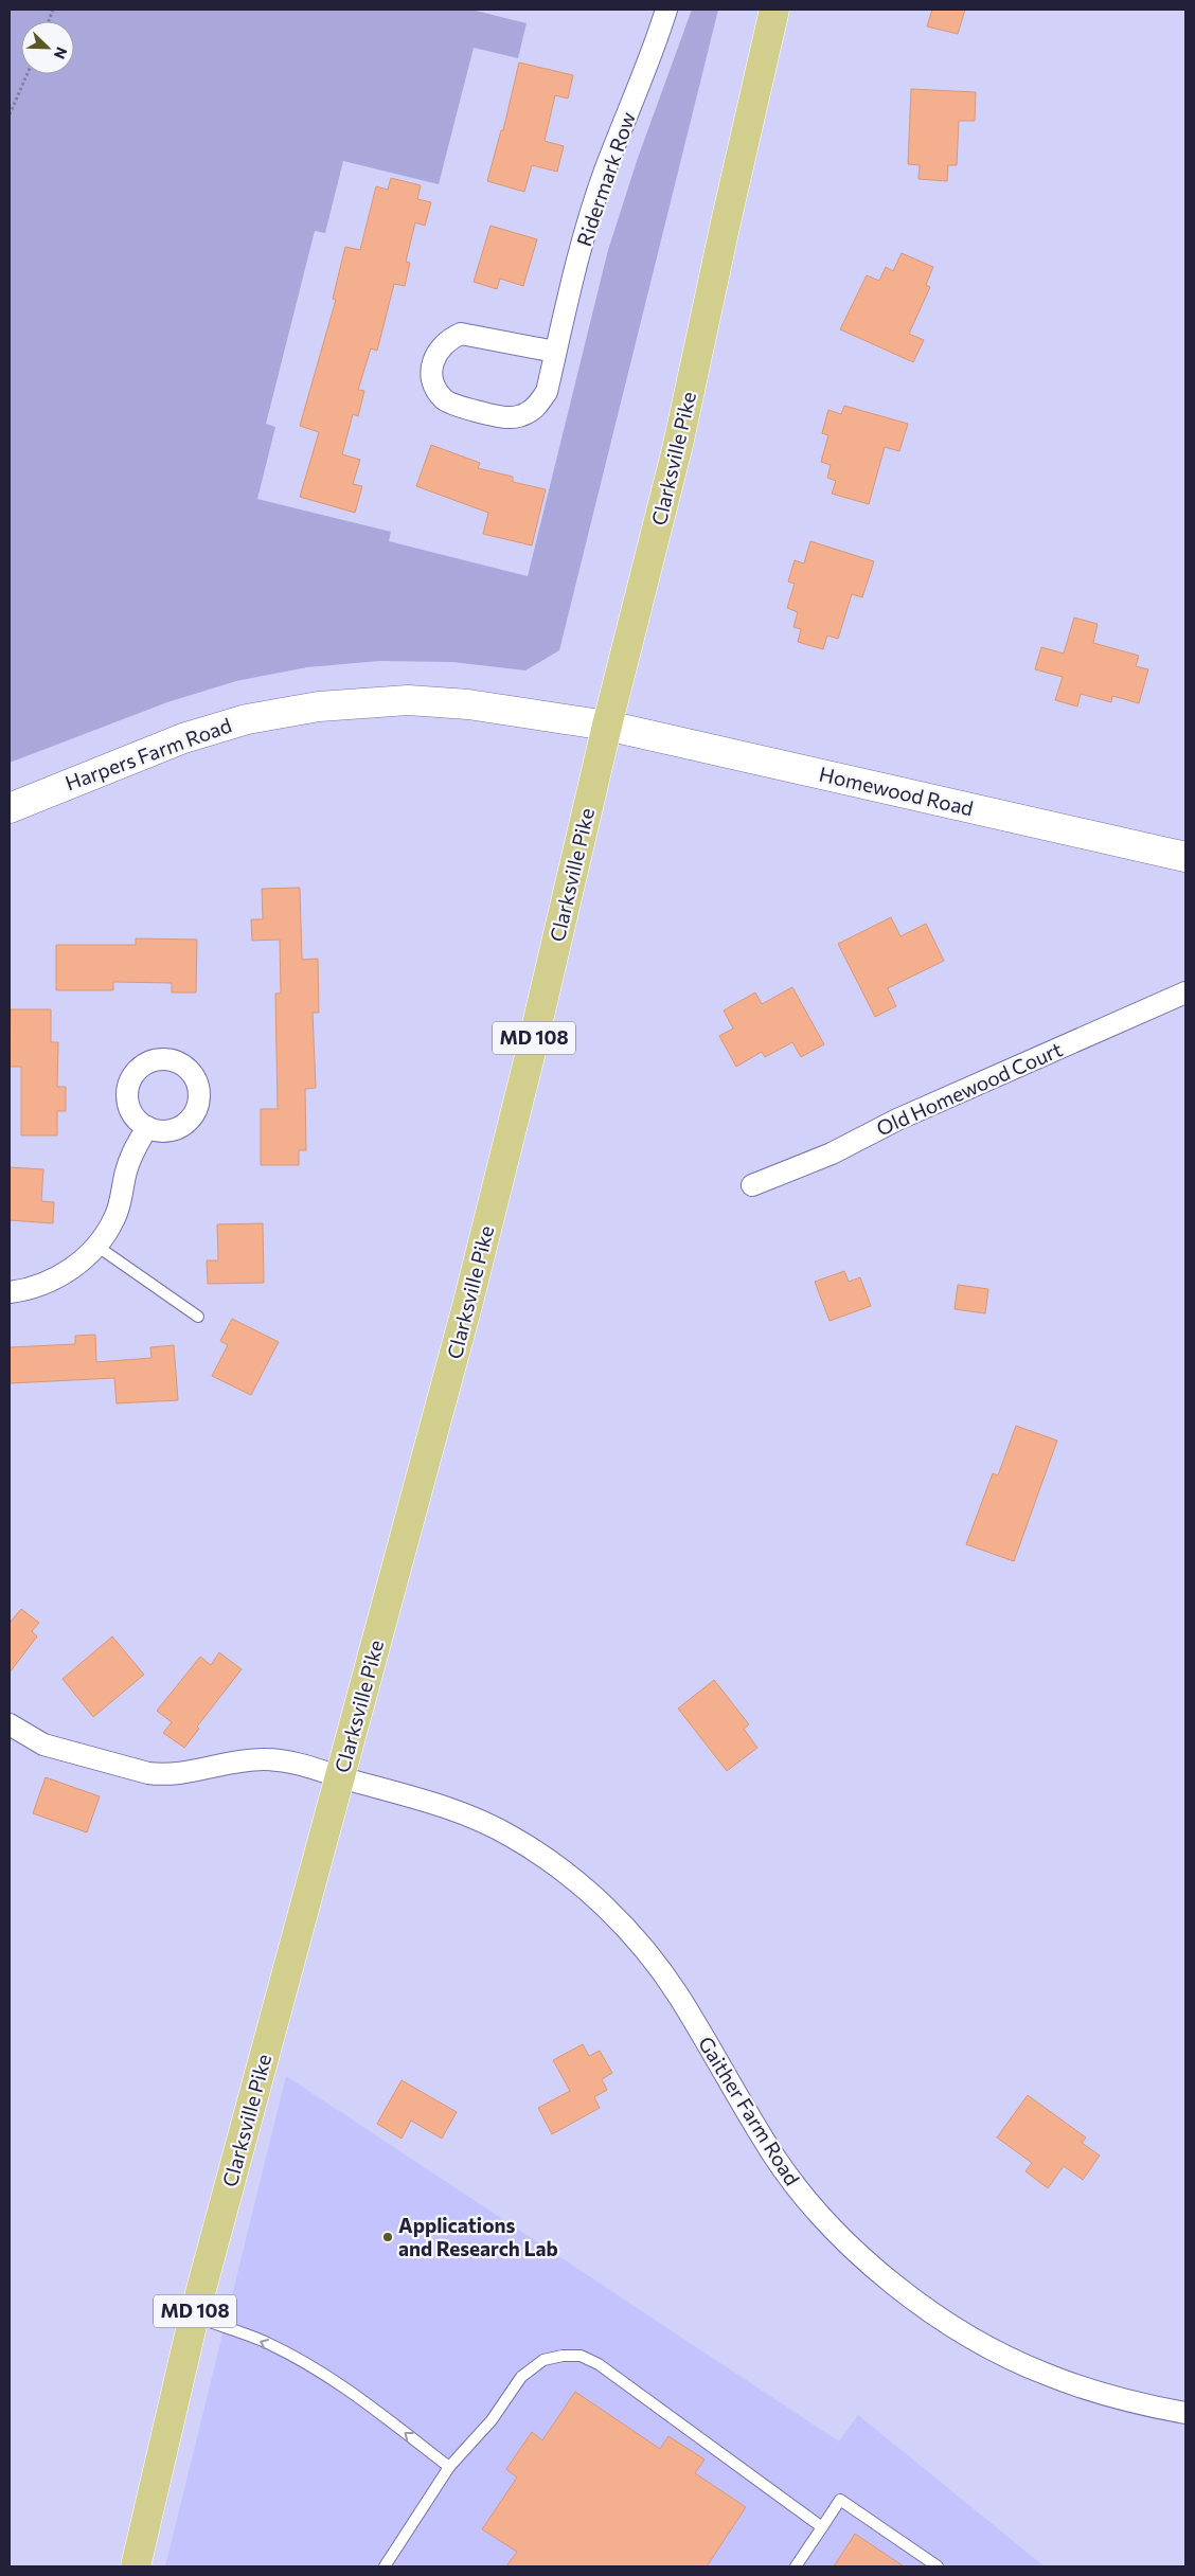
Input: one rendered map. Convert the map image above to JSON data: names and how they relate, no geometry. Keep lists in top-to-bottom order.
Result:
{
  "streets": {
    "main road": [
      "Clarksville Pike",
      "Harpers Farm Road",
      "Homewood Road",
      "MD 108"
    ],
    "street": ["Ridermark Row", "Old Homewood Court", "Gaither Farm Road"]
  },
  "crossings": [
    ["Clarksville Pike", "Harpers Farm Road"],
    ["Clarksville Pike", "Homewood Road"],
    ["Clarksville Pike", "Gaither Farm Road"],
    ["Harpers Farm Road", "Homewood Road"]
  ],
  "places": ["Applications and Research Lab"],
  "north": "bottom right"
}
